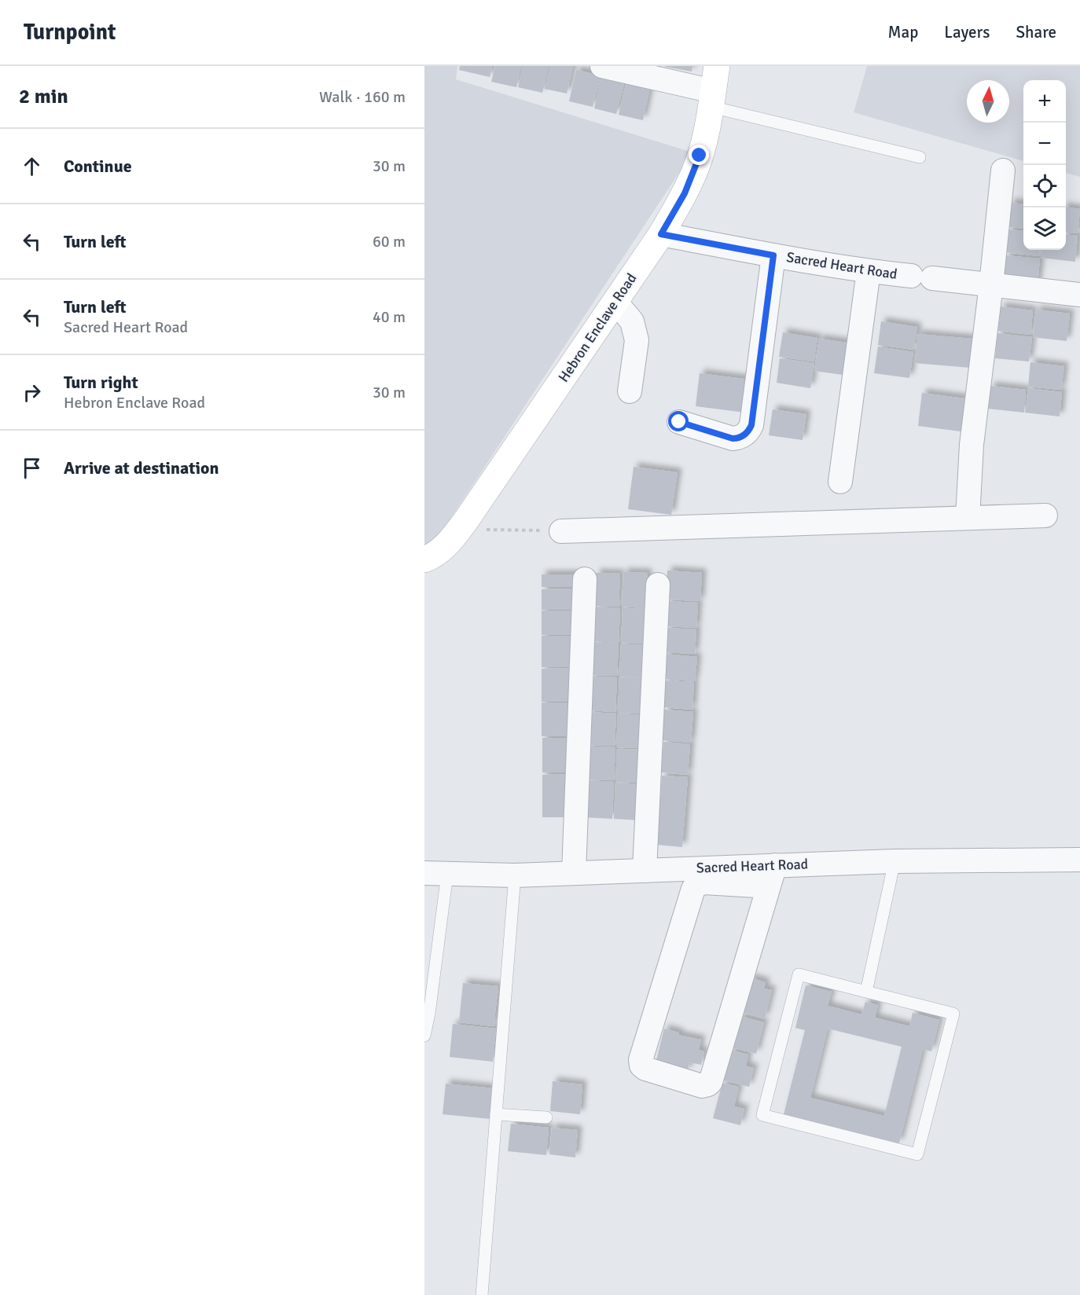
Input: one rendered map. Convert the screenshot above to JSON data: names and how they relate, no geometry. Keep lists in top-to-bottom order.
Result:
{
  "streets": {
    "street": ["Sacred Heart Road", "Hebron Enclave Road"]
  },
  "crossings": [
    ["Sacred Heart Road", "Hebron Enclave Road"]
  ],
  "north": "top",
  "page": {
    "header": "Turnpoint",
    "nav": ["Map", "Layers", "Share"],
    "heading": ["2 min", "Walk · 160 m"],
    "map_buttons": ["+", "−"],
    "list": [
      ["Continue", "30 m"],
      ["Turn left", "60 m"],
      ["Turn left", "Sacred Heart Road", "40 m"],
      ["Turn right", "Hebron Enclave Road", "30 m"],
      "Arrive at destination"
    ]
  }
}
